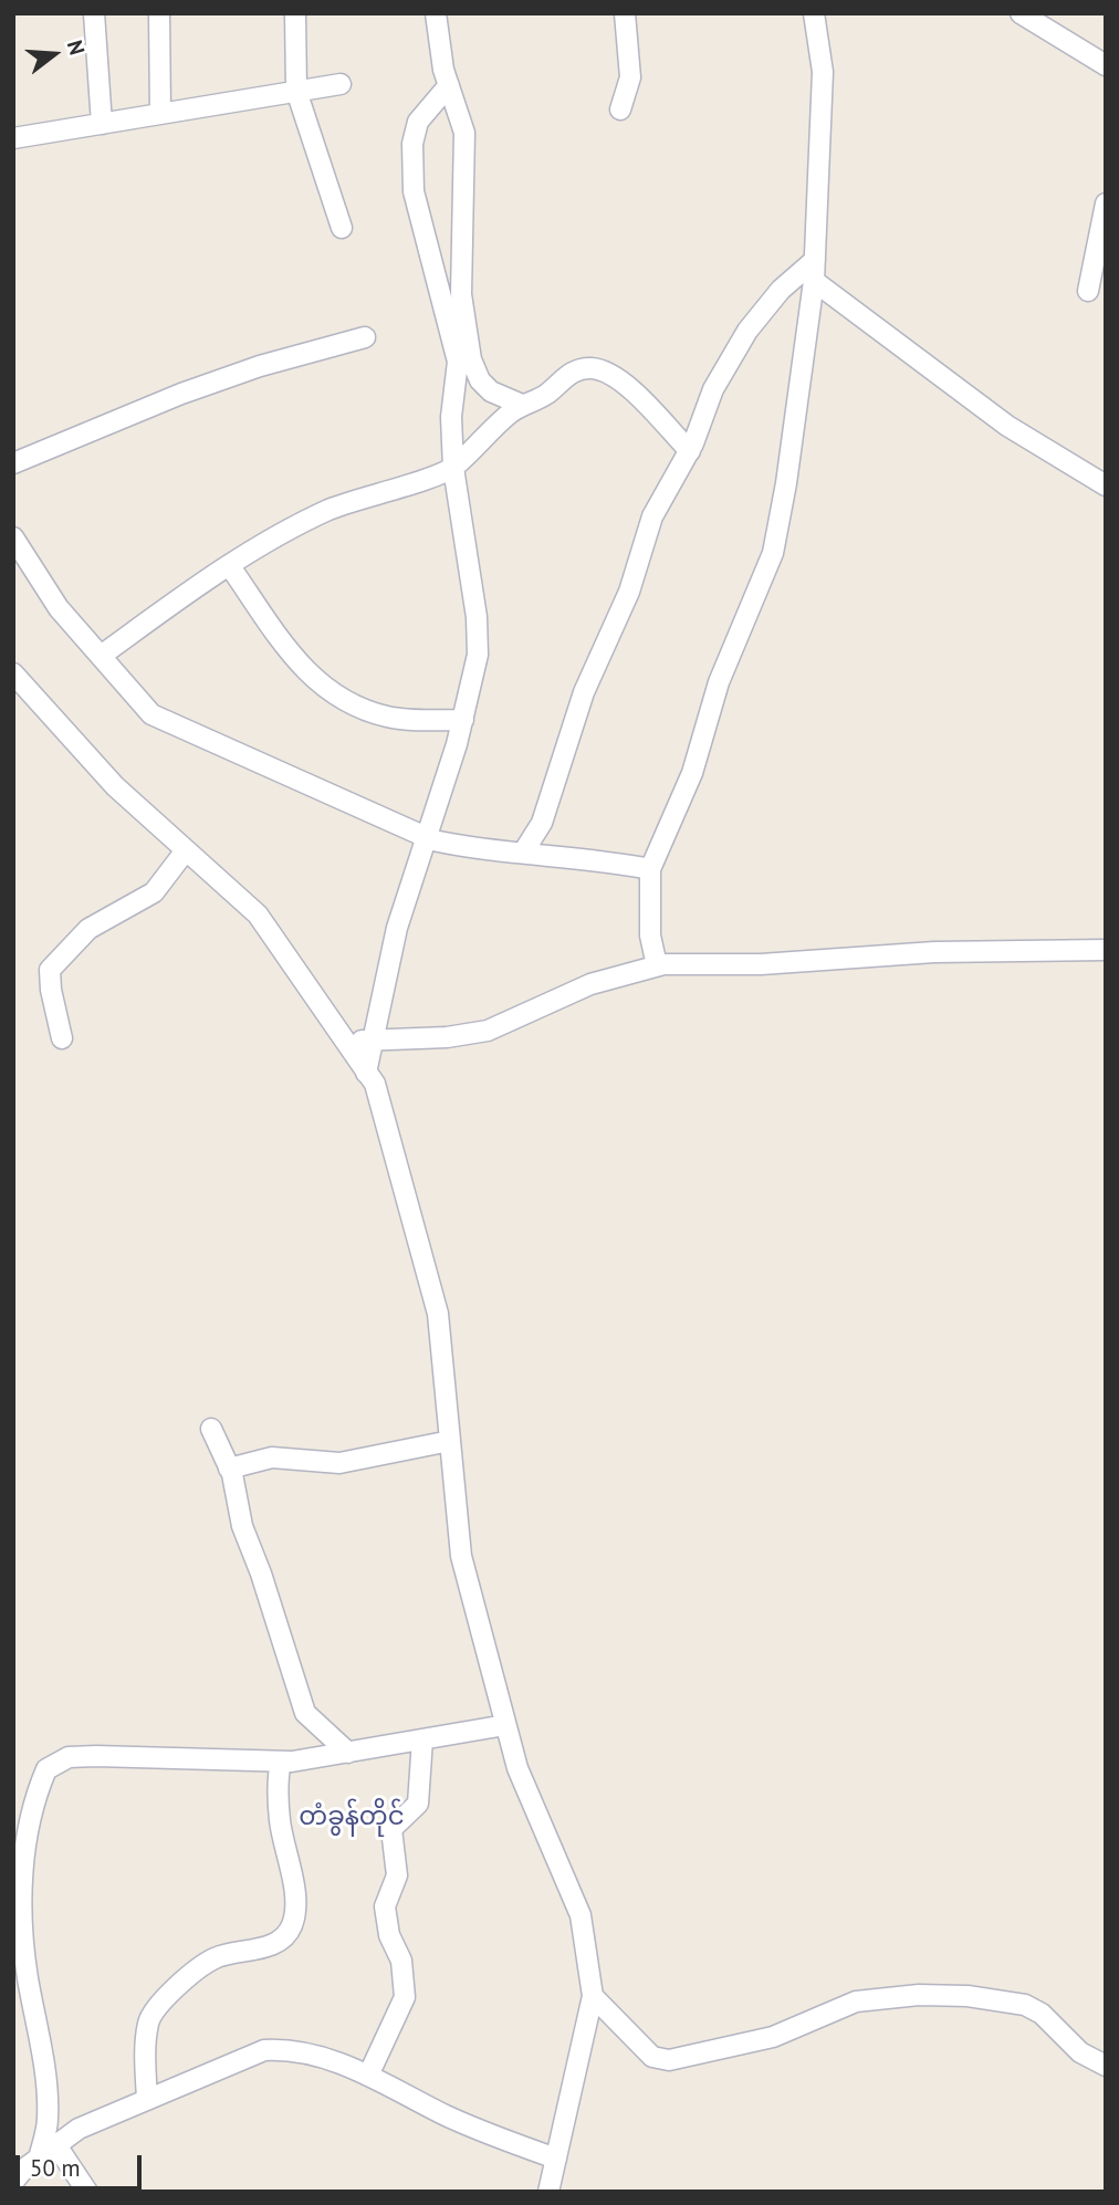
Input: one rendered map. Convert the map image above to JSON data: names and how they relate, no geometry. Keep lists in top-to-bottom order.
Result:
{
  "districts": ["တံခွန်တိုင်"],
  "scale_bar": "50 m",
  "north": "right"
}
